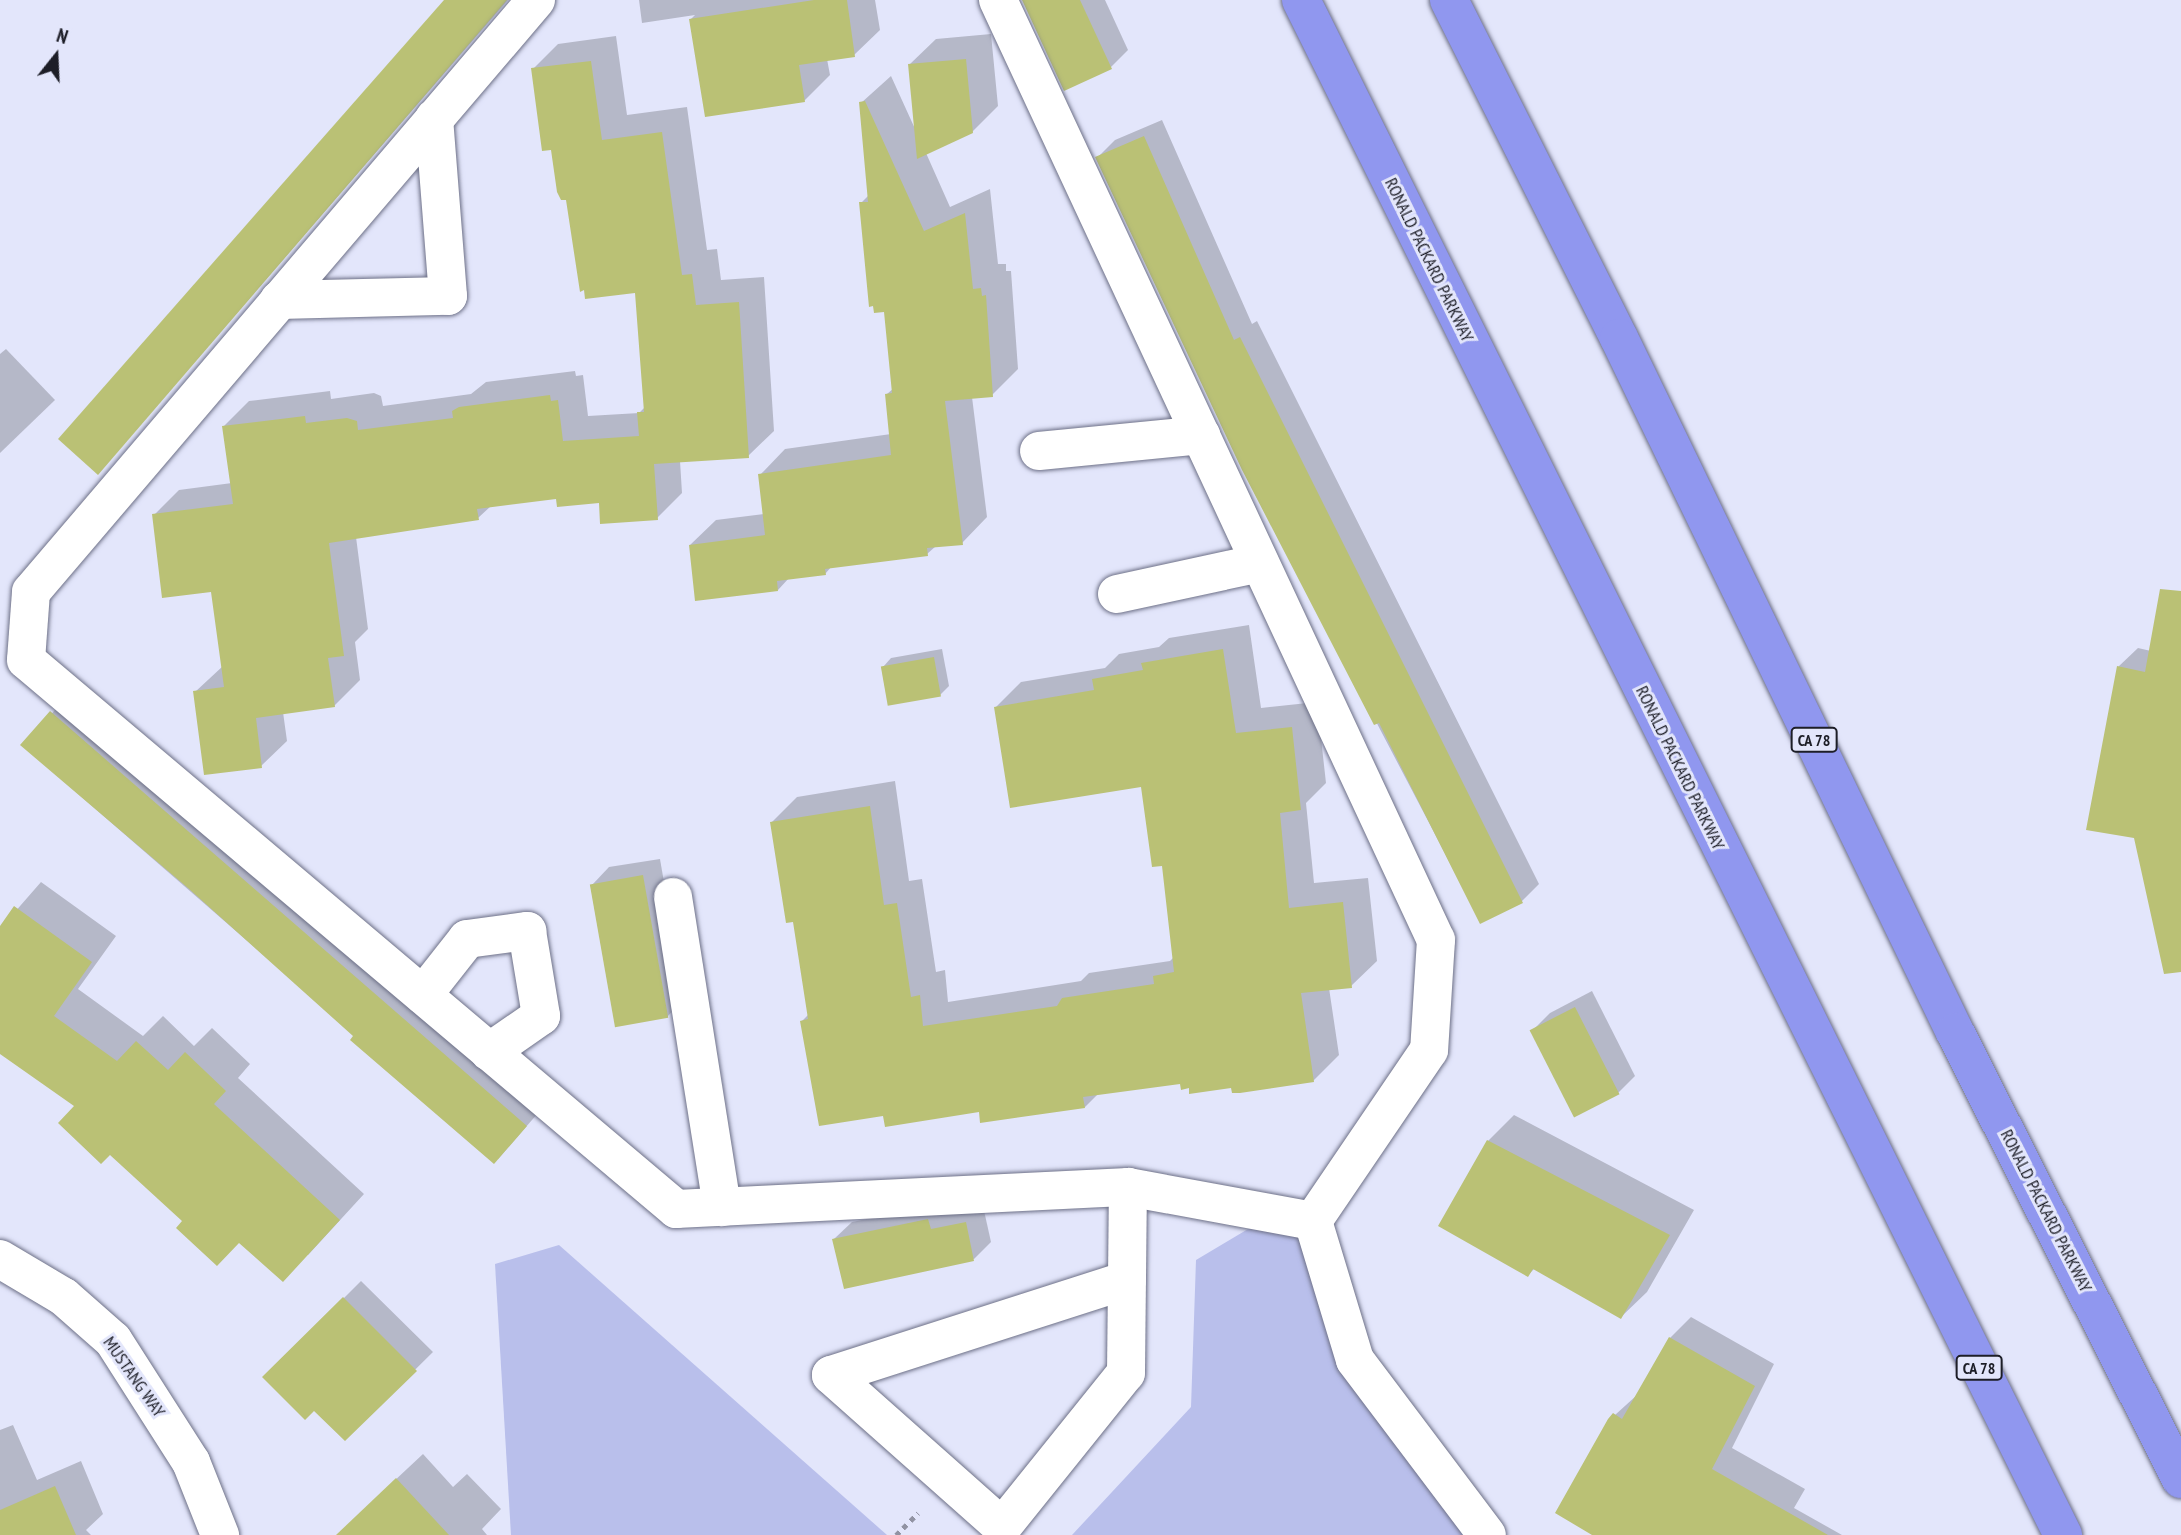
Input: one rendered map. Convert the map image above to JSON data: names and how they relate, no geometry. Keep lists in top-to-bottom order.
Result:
{
  "streets": {
    "highway": ["RONALD PACKARD PARKWAY", "CA 78"],
    "street": ["MUSTANG WAY"]
  },
  "north": "top"
}
